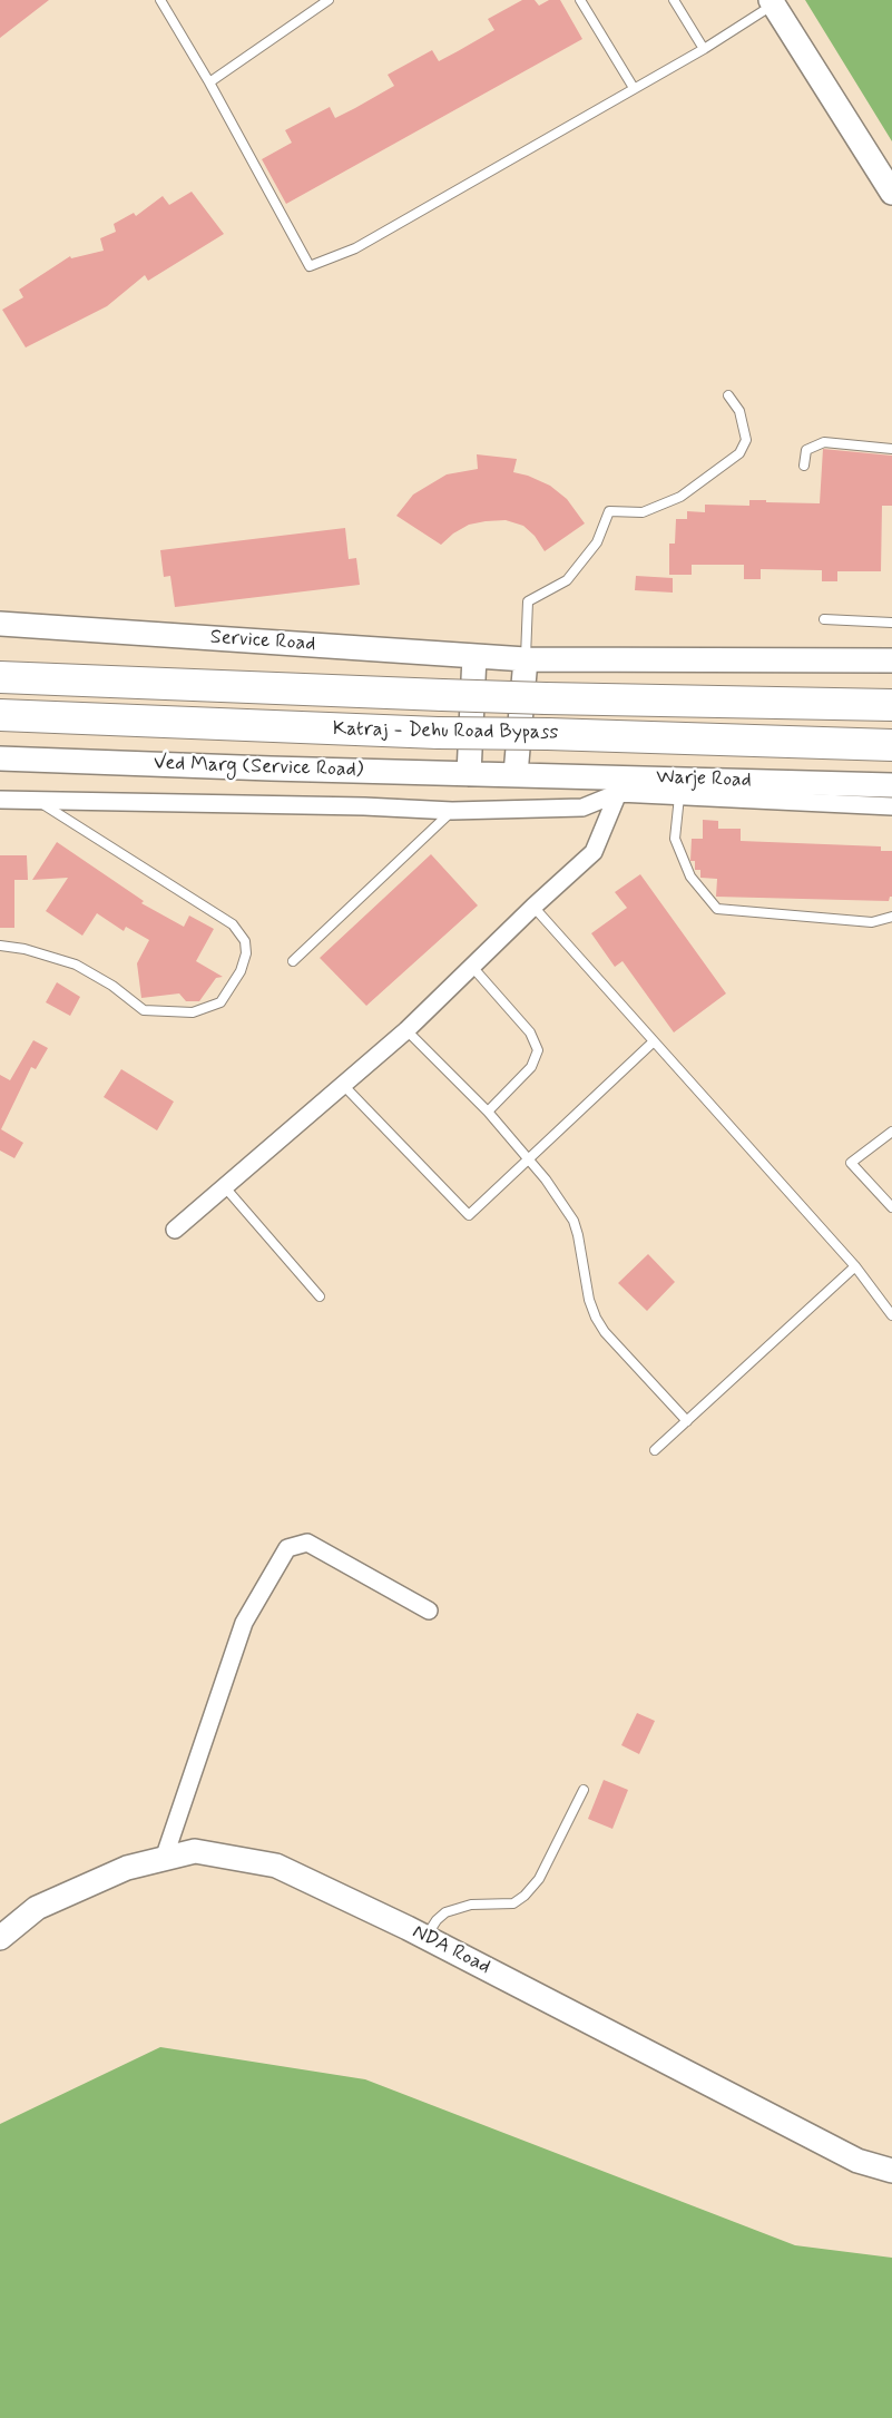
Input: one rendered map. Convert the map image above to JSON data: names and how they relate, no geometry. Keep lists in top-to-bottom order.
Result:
{
  "streets": {
    "highway": ["Katraj - Dehu Road Bypass"],
    "street": [
      "Service Road",
      "Ved Marg (Service Road)",
      "Warje Road",
      "NDA Road"
    ]
  },
  "crossings": [
    ["Ved Marg (Service Road)", "Warje Road"]
  ]
}
